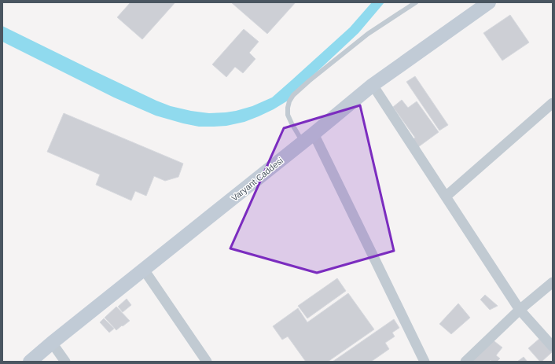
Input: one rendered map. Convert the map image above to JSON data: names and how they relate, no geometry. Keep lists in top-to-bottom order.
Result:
{
  "streets": {
    "street": ["Varyant Caddesi"]
  }
}
